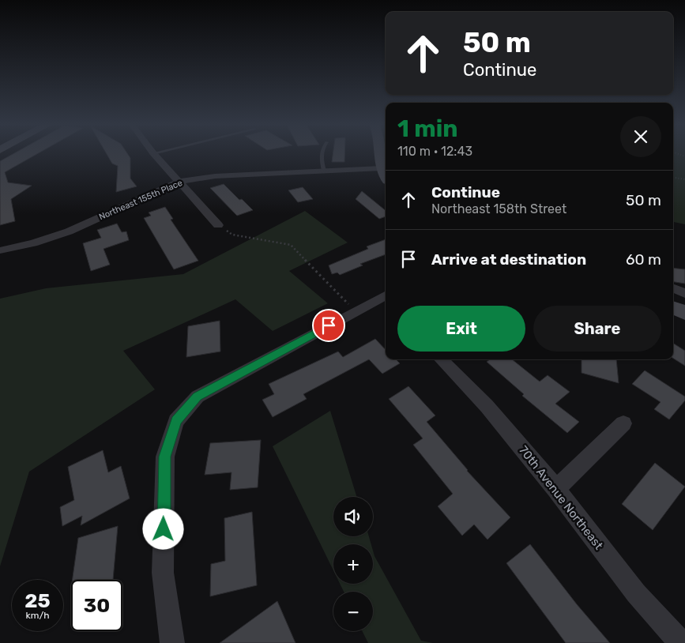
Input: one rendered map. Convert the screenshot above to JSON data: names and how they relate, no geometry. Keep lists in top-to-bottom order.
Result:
{
  "streets": {
    "street": ["Northeast 155th Place", "70th Avenue Northeast"]
  },
  "page": {
    "turn": ["50 m", "Continue"],
    "heading": ["1 min", "110 m · 12:43"],
    "list": [
      {
        "name": "Continue",
        "note": "Northeast 158th Street",
        "value": "50 m"
      },
      {
        "name": "Arrive at destination",
        "value": "60 m"
      }
    ],
    "buttons": ["Exit", "Share"],
    "map_buttons": ["+", "−"],
    "speed": "25 km/h",
    "limit": "30"
  }
}
